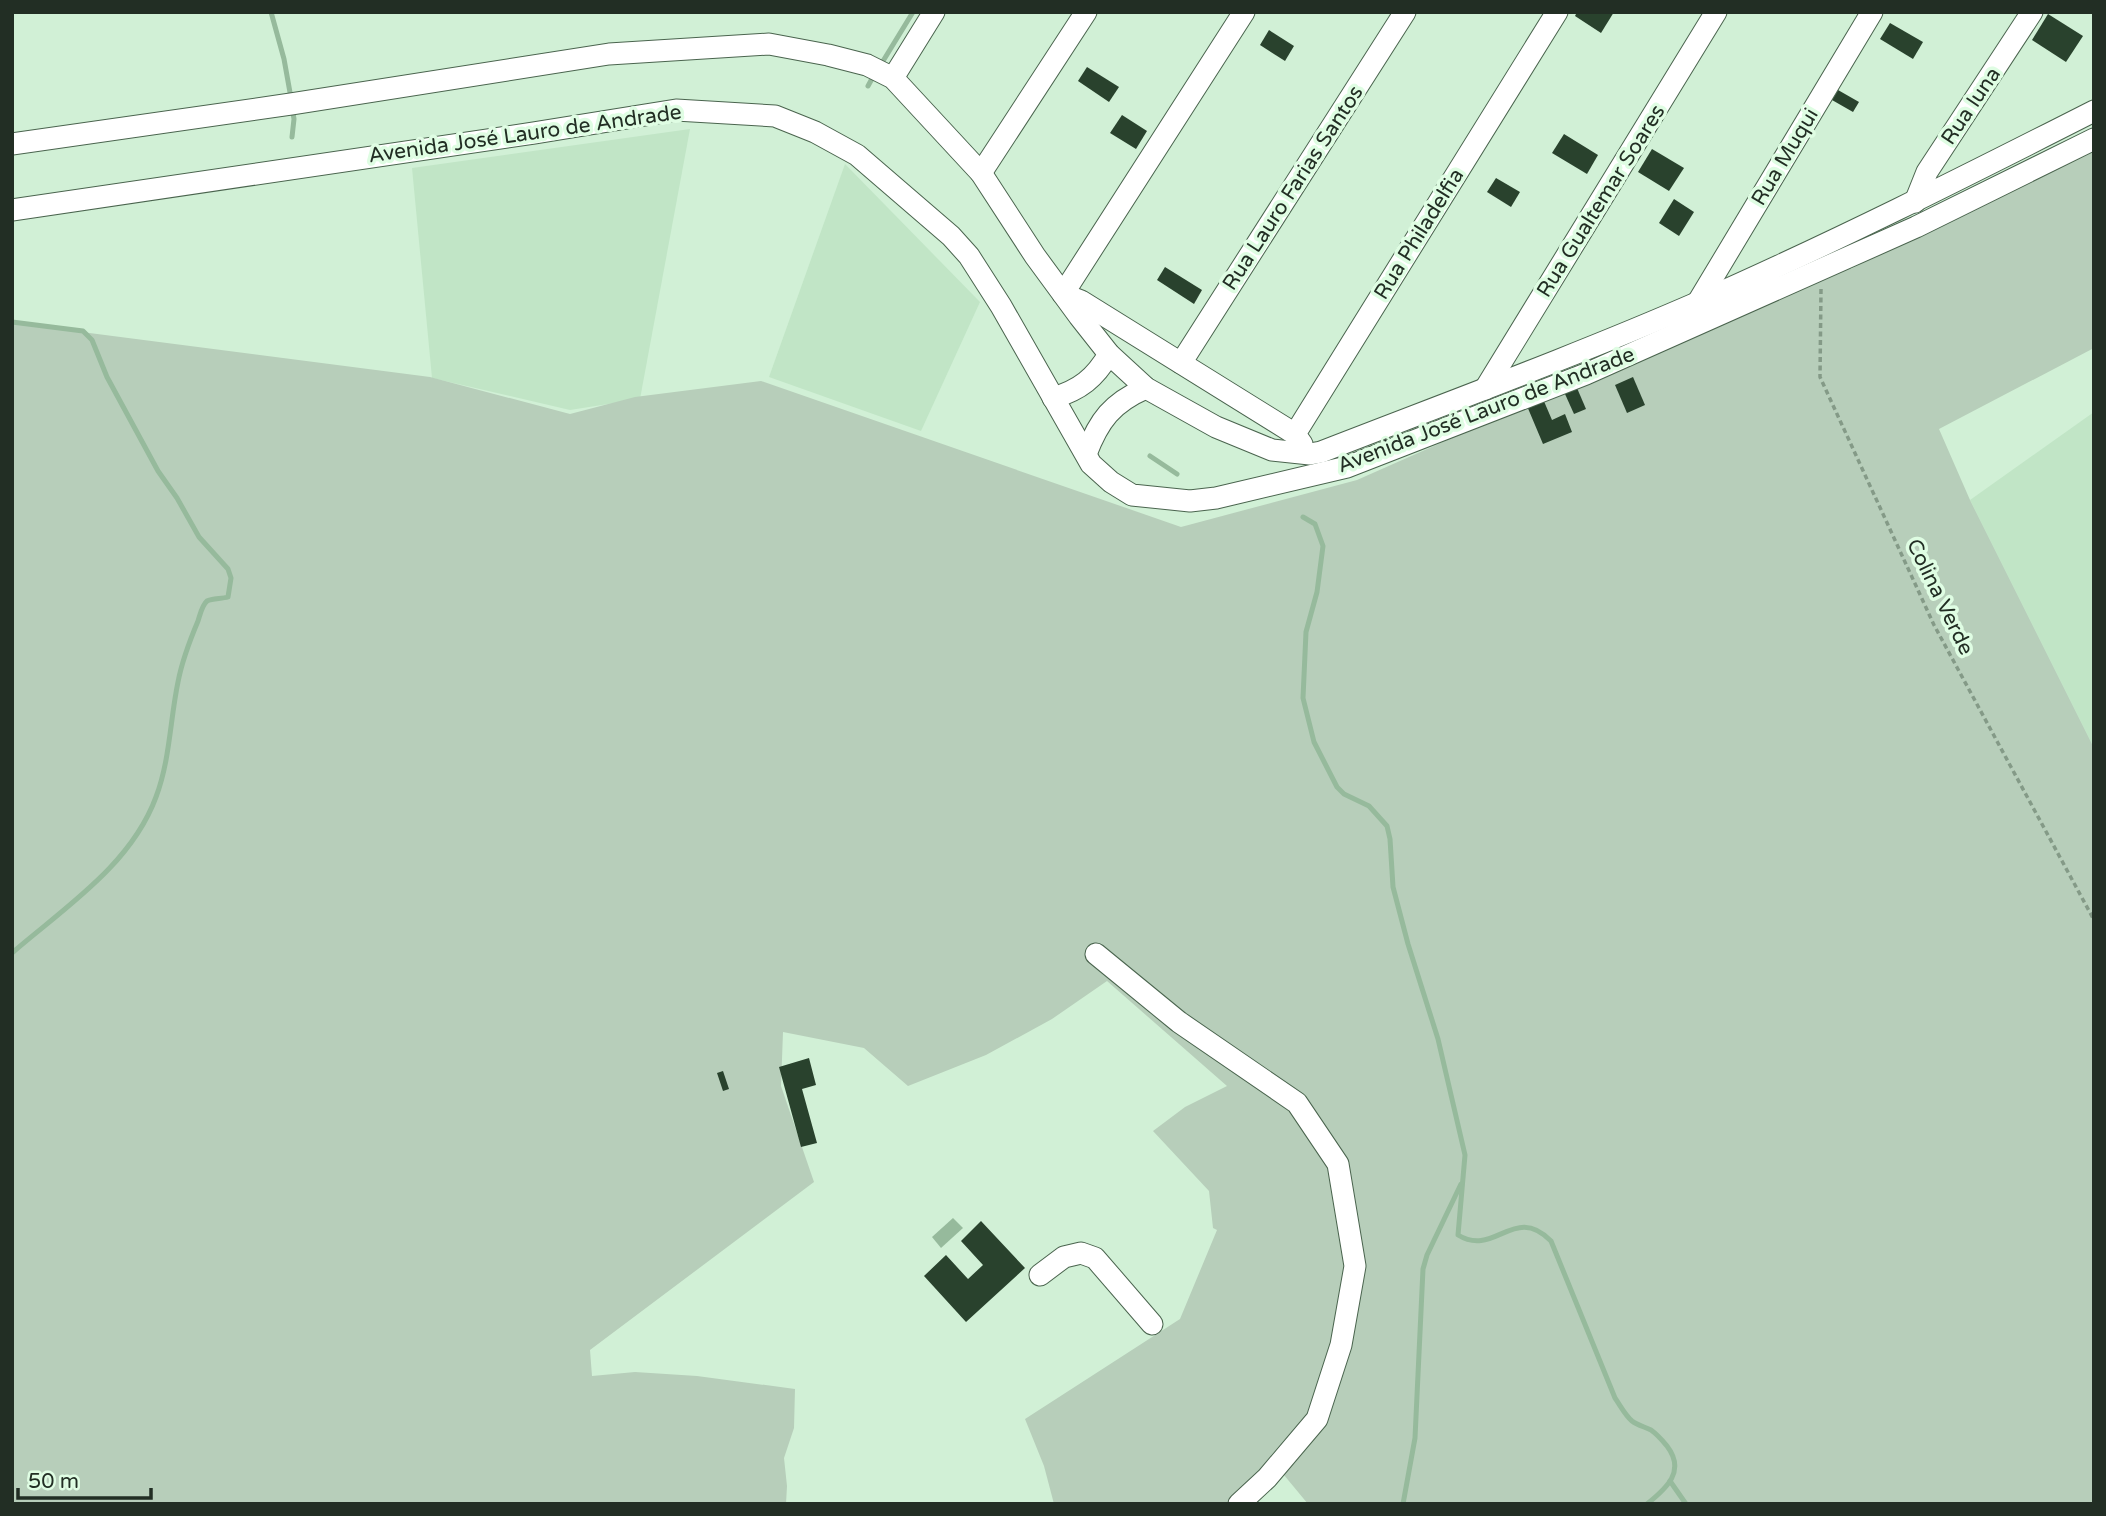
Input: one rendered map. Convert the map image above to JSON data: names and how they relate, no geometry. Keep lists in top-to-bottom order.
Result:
{
  "streets": {
    "street": [
      "Rua Iuna",
      "Avenida José Lauro de Andrade",
      "Rua Muqui",
      "Rua Lauro Farias Santos",
      "Rua Gualtemar Soares",
      "Rua Philadelfia"
    ],
    "path": ["Colina Verde"]
  },
  "crossings": [
    ["Rua Iuna", "Avenida José Lauro de Andrade"],
    ["Avenida José Lauro de Andrade", "Rua Muqui"],
    ["Avenida José Lauro de Andrade", "Rua Gualtemar Soares"],
    ["Avenida José Lauro de Andrade", "Colina Verde"]
  ],
  "scale_bar": "50 m"
}
